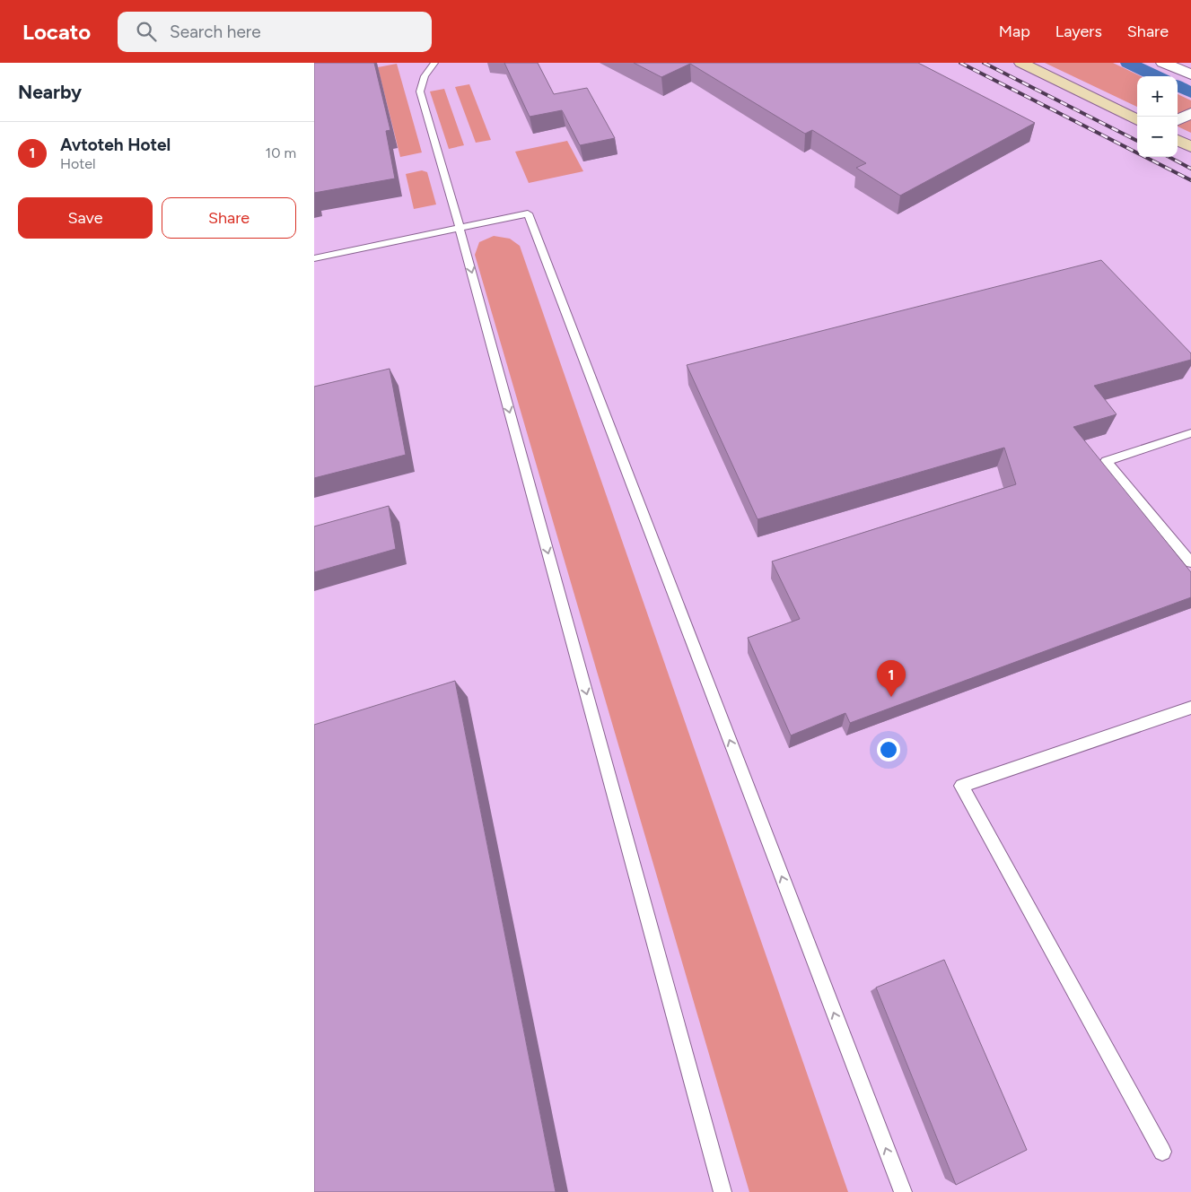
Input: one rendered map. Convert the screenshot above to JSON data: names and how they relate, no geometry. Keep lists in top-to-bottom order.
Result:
{
  "page": {
    "header": "Locato",
    "search": "Search here",
    "nav": ["Map", "Layers", "Share"],
    "heading": "Nearby",
    "map_buttons": ["+", "−"],
    "list": [
      {
        "mark": "1",
        "name": "Avtoteh Hotel",
        "note": "Hotel",
        "value": "10 m"
      }
    ],
    "buttons": ["Save", "Share"],
    "pins": "1"
  }
}
